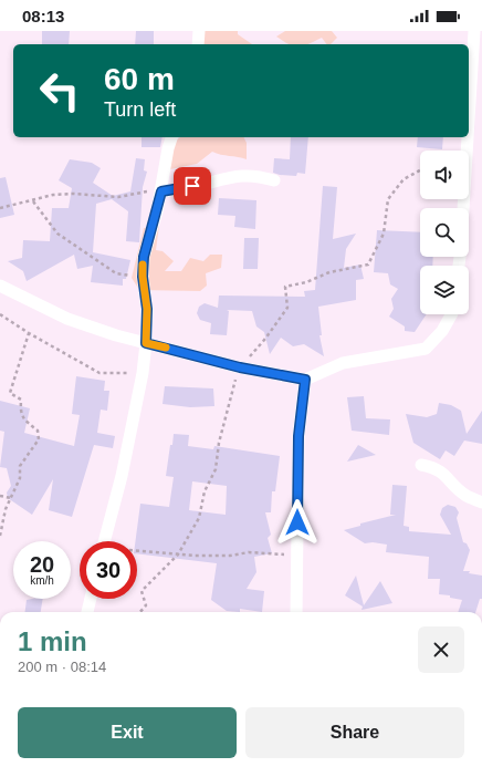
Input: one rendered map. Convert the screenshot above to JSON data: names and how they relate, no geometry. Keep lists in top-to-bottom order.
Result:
{
  "page": {
    "status": "08:13",
    "turn": ["60 m", "Turn left"],
    "speed": "20 km/h",
    "limit": "30",
    "heading": ["1 min", "200 m · 08:14"],
    "buttons": ["Exit", "Share"]
  }
}
